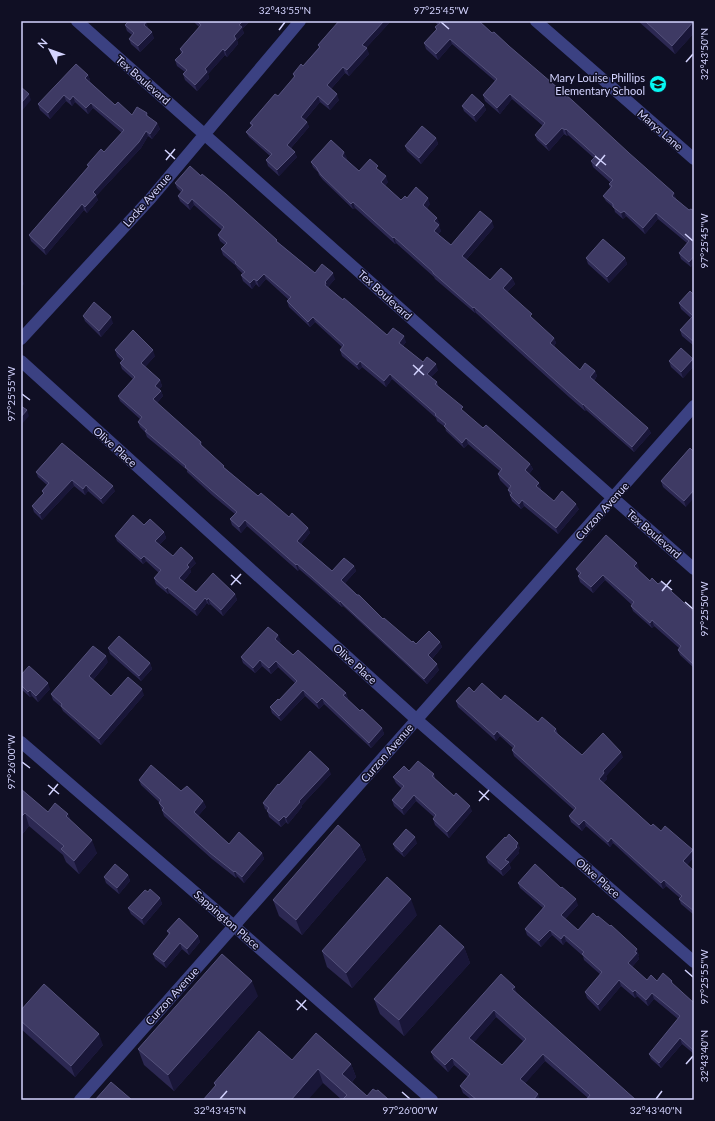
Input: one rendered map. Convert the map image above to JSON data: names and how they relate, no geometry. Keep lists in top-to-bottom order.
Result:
{
  "streets": {
    "street": [
      "Tex Boulevard",
      "Marys Lane",
      "Locke Avenue",
      "Olive Place",
      "Curzon Avenue",
      "Sappington Place"
    ]
  },
  "crossings": [
    ["Tex Boulevard", "Locke Avenue"],
    ["Tex Boulevard", "Curzon Avenue"],
    ["Olive Place", "Curzon Avenue"],
    ["Curzon Avenue", "Sappington Place"]
  ],
  "places": {
    "school or university": ["Mary Louise Phillips Elementary School"]
  },
  "north": "top left",
  "coordinates": [
    "32°43'55\"N",
    "97°25'45\"W",
    "32°43'50\"N",
    "97°25'55\"W",
    "97°25'50\"W",
    "97°26'00\"W",
    "32°43'40\"N",
    "32°43'45\"N"
  ]
}
